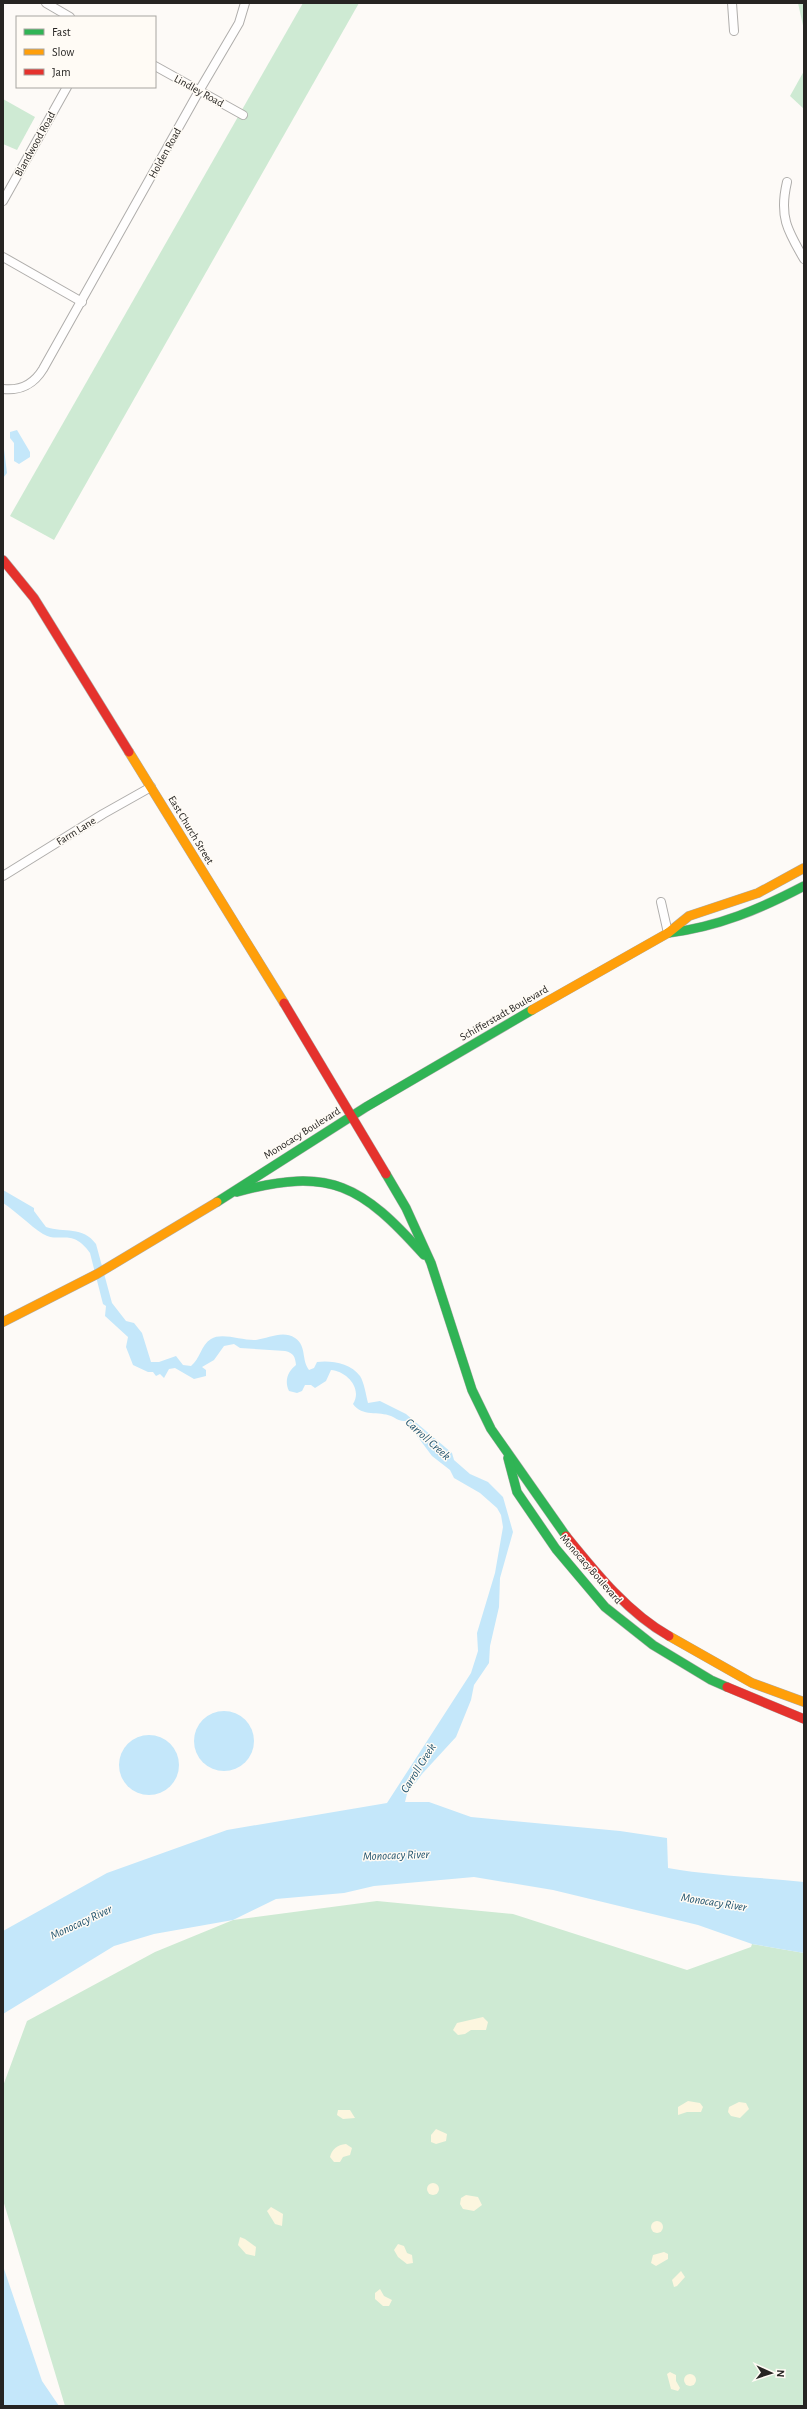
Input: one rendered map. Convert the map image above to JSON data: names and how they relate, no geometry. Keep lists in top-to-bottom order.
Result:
{
  "streets": {
    "main road": ["East Church Street", "Schifferstadt Boulevard", "Monocacy Boulevard"],
    "street": [
      "Lindley Road",
      "Blandwood Road",
      "Holden Road",
      "Farm Lane"
    ]
  },
  "crossings": [
    ["Lindley Road", "Holden Road"],
    ["East Church Street", "Farm Lane"],
    ["East Church Street", "Schifferstadt Boulevard"],
    ["East Church Street", "Monocacy Boulevard"],
    ["Schifferstadt Boulevard", "Monocacy Boulevard"]
  ],
  "water": ["Carroll Creek", "Monocacy River"],
  "legend": ["Fast", "Slow", "Jam"],
  "north": "right"
}
